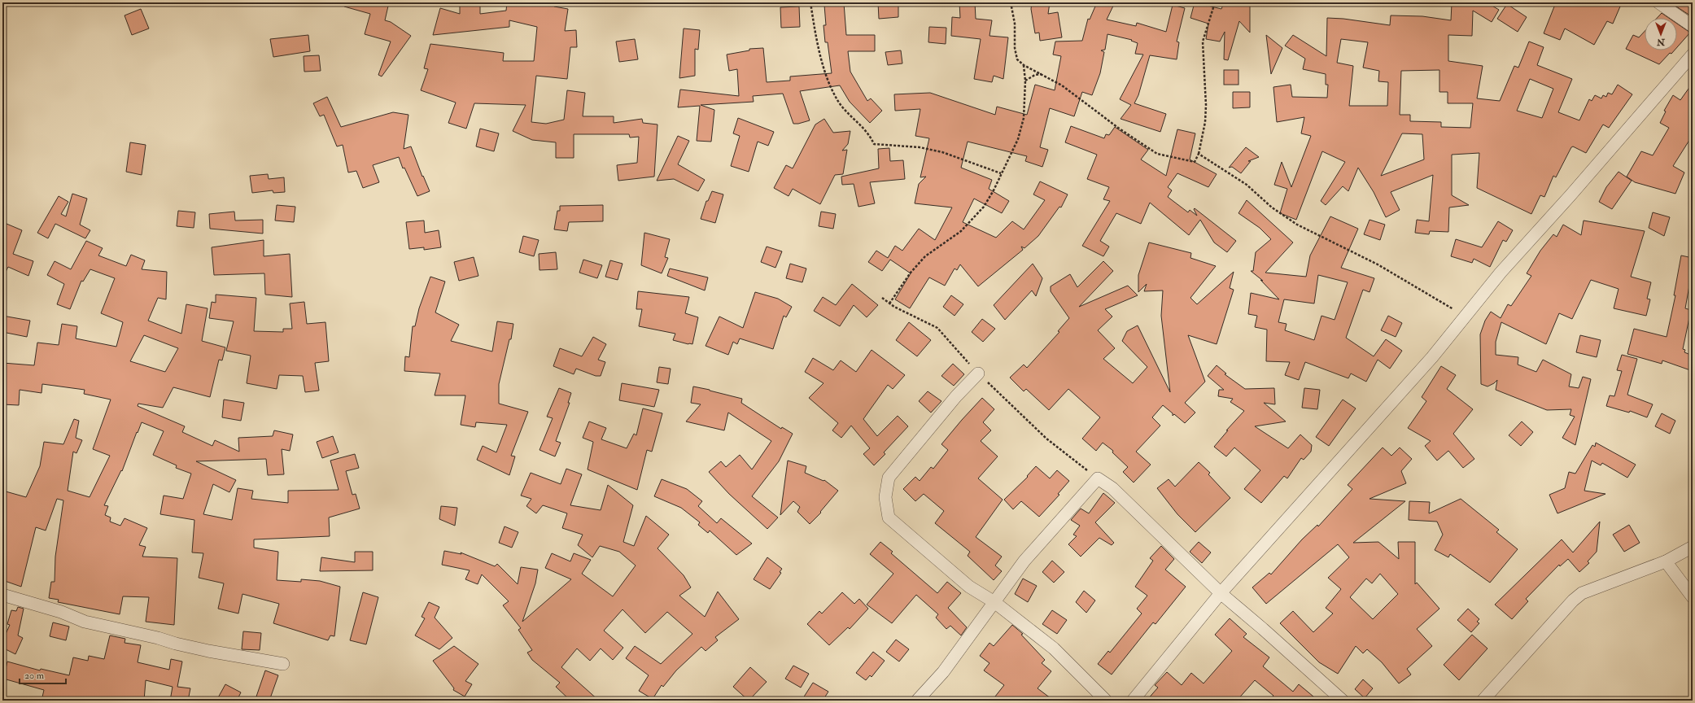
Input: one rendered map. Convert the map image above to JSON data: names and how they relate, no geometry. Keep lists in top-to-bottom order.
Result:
{
  "scale_bar": "20 m",
  "north": "bottom"
}
